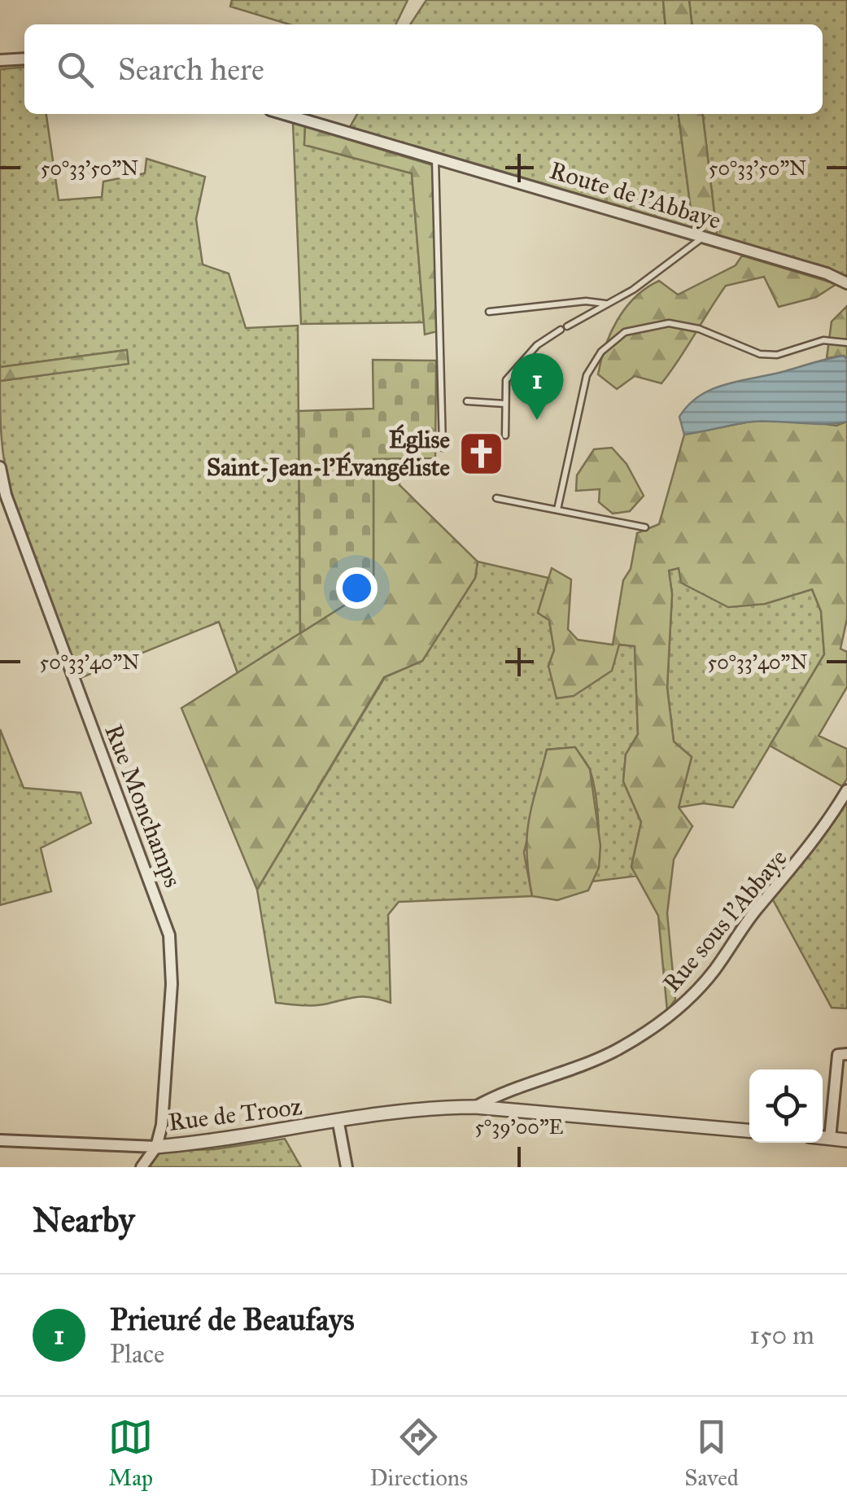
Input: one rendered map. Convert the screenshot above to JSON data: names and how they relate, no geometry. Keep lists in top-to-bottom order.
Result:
{
  "streets": {
    "street": [
      "Route de l'Abbaye",
      "Rue Monchamps",
      "Rue sous l'Abbaye",
      "Rue de Trooz"
    ]
  },
  "crossings": [
    ["Rue Monchamps", "Rue de Trooz"],
    ["Rue sous l'Abbaye", "Rue de Trooz"]
  ],
  "places": {
    "church": ["Église Saint-Jean-l'Évangéliste"]
  },
  "page": {
    "search": "Search here",
    "pins": "1",
    "heading": "Nearby",
    "list": [
      {
        "mark": "1",
        "name": "Prieuré de Beaufays",
        "note": "Place",
        "value": "150 m"
      }
    ],
    "nav": ["Map", "Directions", "Saved"]
  },
  "coordinates": ["50°33'50\"N", "50°33'40\"N", "5°39'00\"E"]
}
